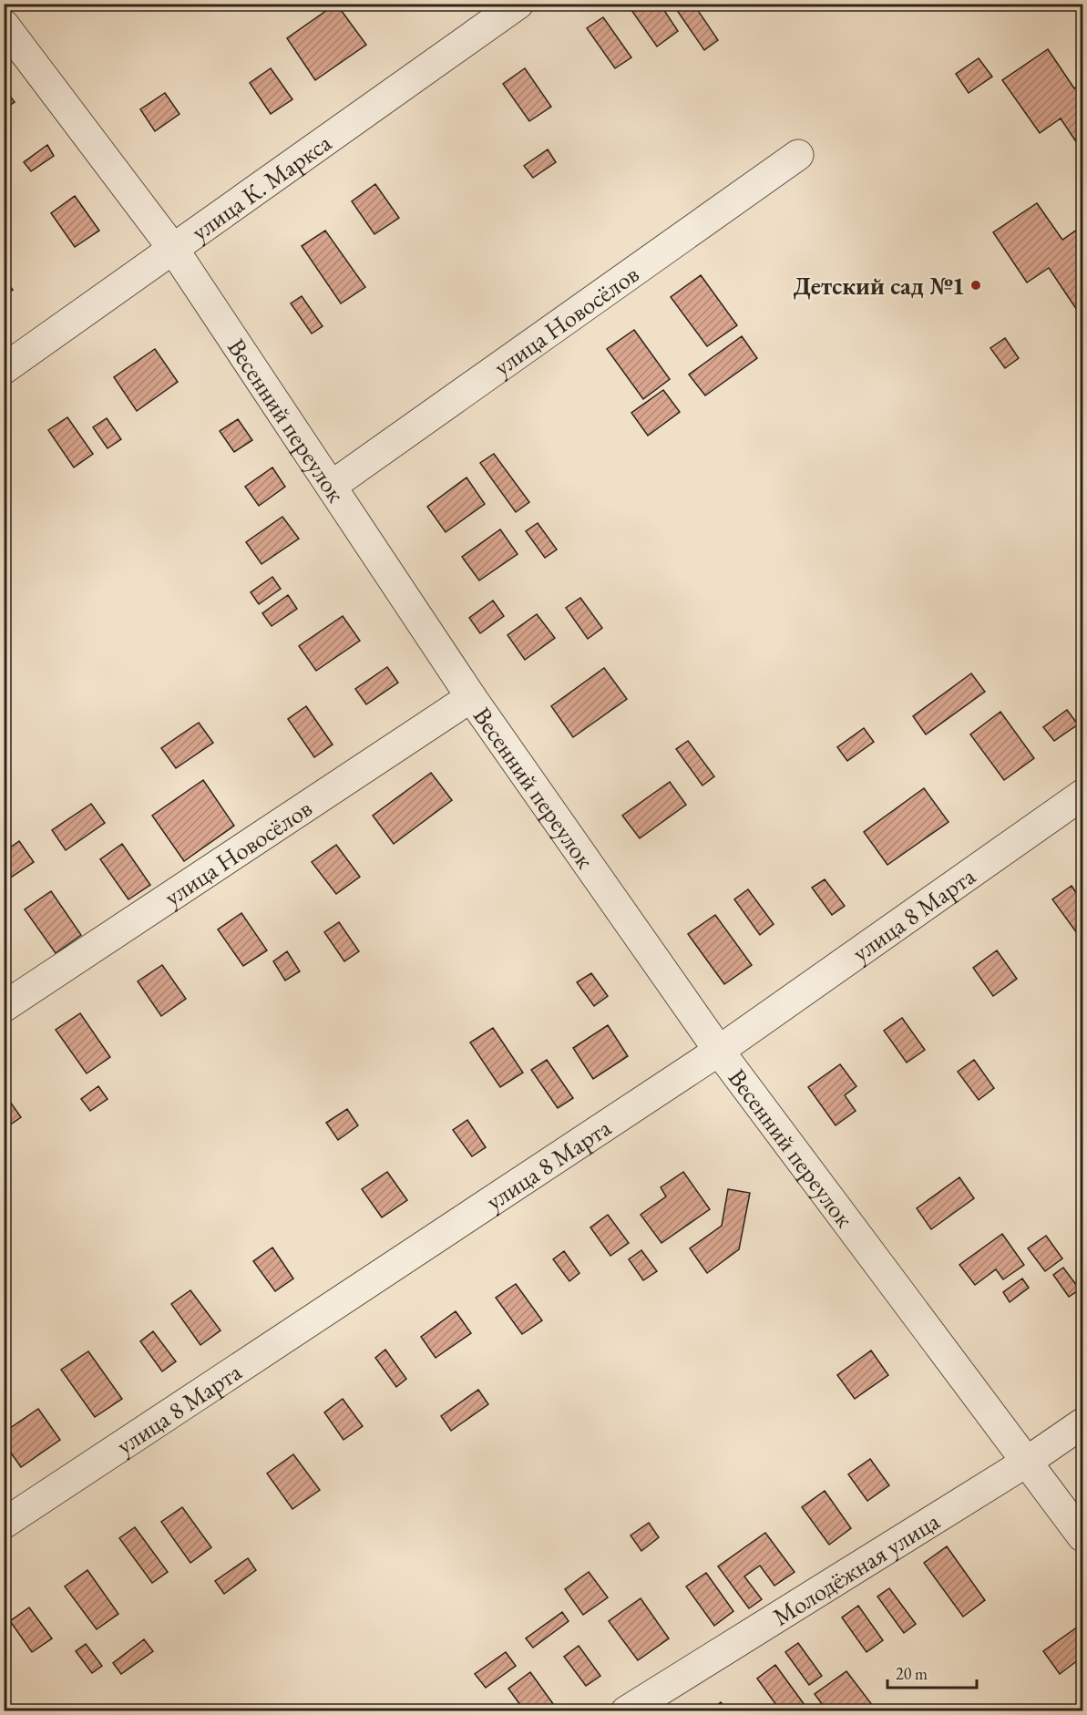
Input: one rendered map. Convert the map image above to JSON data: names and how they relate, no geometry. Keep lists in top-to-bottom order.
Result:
{
  "streets": {
    "street": [
      "улица К. Маркса",
      "улица Новосёлов",
      "Весенний переулок",
      "улица 8 Марта",
      "Молодёжная улица"
    ]
  },
  "crossings": [
    ["улица К. Маркса", "Весенний переулок"],
    ["улица Новосёлов", "Весенний переулок"],
    ["Весенний переулок", "улица 8 Марта"],
    ["Весенний переулок", "Молодёжная улица"]
  ],
  "places": ["Детский сад №1"],
  "scale_bar": "20 m"
}
